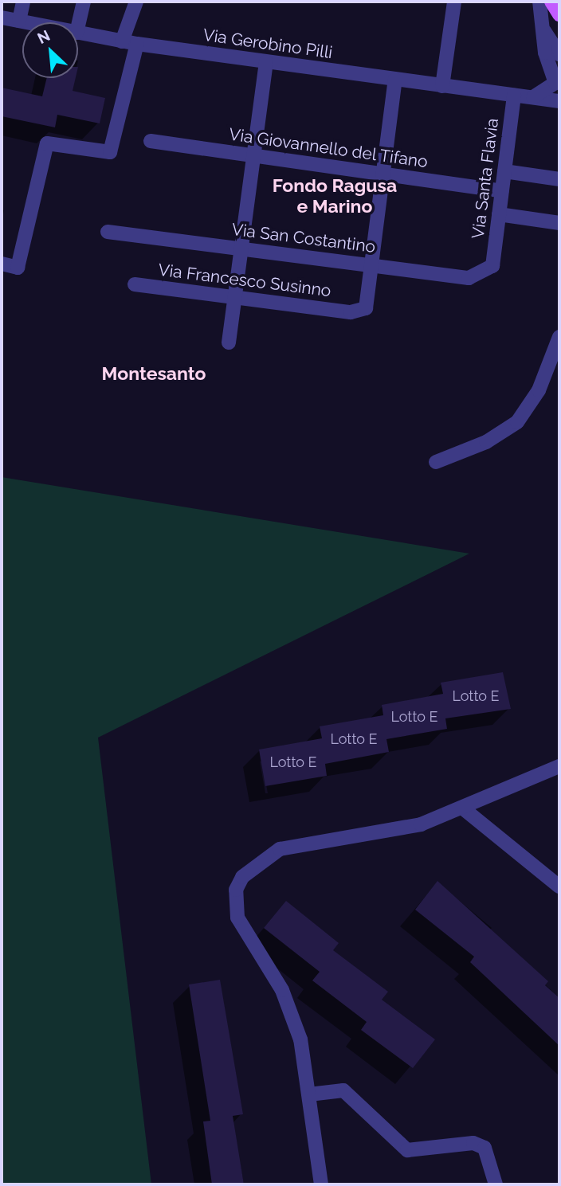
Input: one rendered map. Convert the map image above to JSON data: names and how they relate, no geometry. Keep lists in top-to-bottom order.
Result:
{
  "streets": {
    "street": [
      "Via Gerobino Pilli",
      "Via Giovannello del Tifano",
      "Via Santa Flavia",
      "Via San Costantino",
      "Via Francesco Susinno"
    ]
  },
  "crossings": [
    ["Via Gerobino Pilli", "Via Santa Flavia"],
    ["Via Giovannello del Tifano", "Via Santa Flavia"],
    ["Via Santa Flavia", "Via San Costantino"],
    ["Via San Costantino", "Via Francesco Susinno"]
  ],
  "districts": ["Fondo Ragusa e Marino", "Montesanto"],
  "house_numbers": [
    "Lotto E",
    "Lotto E",
    "Lotto E",
    "Lotto E"
  ],
  "north": "top left"
}
